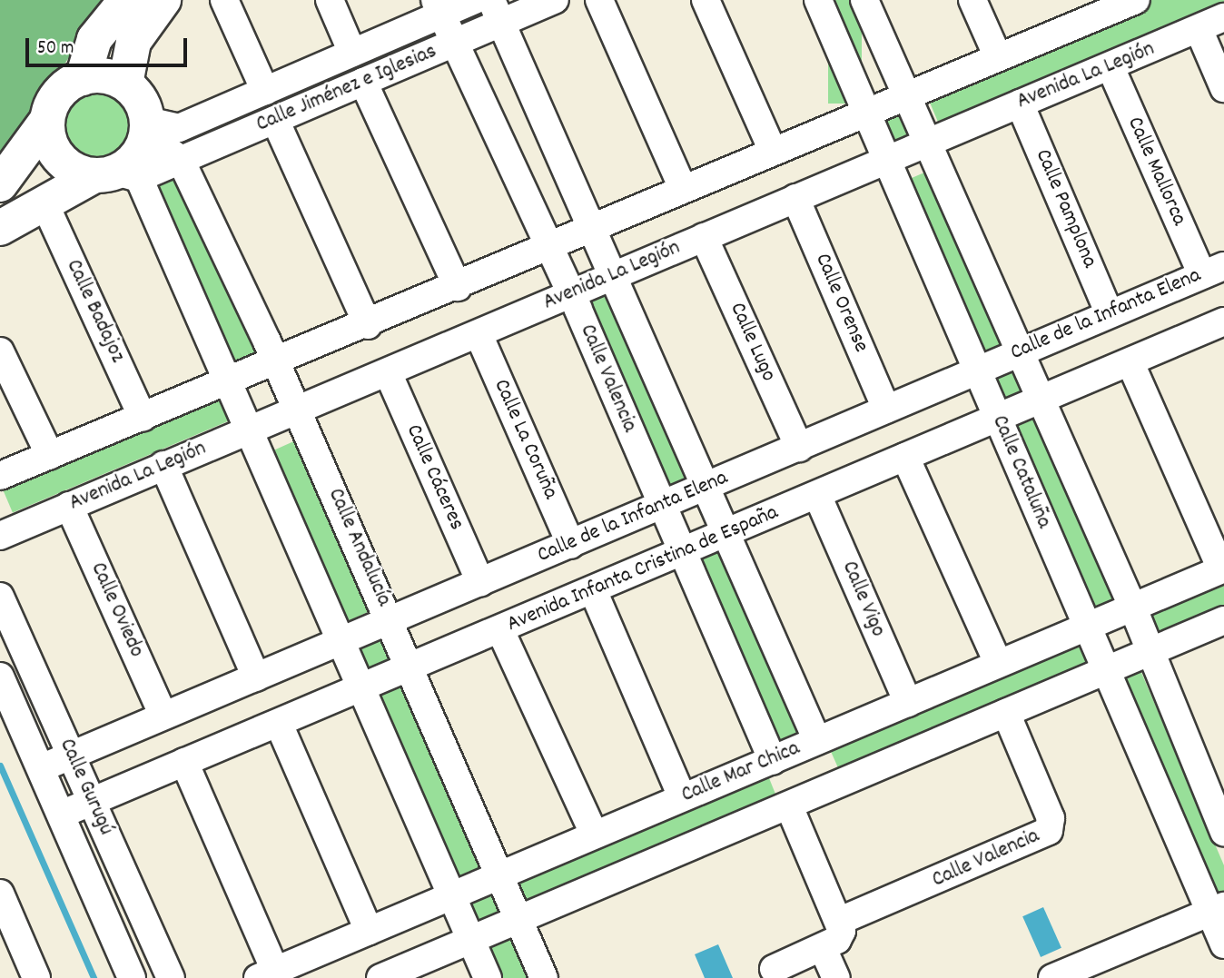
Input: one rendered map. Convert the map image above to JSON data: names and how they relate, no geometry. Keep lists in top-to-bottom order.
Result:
{
  "streets": {
    "street": [
      "Avenida La Legión",
      "Calle Jiménez e Iglesias",
      "Calle Mallorca",
      "Calle Pamplona",
      "Calle Orense",
      "Calle Badajoz",
      "Calle de la Infanta Elena",
      "Calle Lugo",
      "Calle Valencia",
      "Calle La Coruña",
      "Calle Cataluña",
      "Calle Cáceres",
      "Calle Andalucía",
      "Avenida Infanta Cristina de España",
      "Calle Vigo",
      "Calle Oviedo",
      "Calle Mar Chica",
      "Calle Gurugú"
    ]
  },
  "crossings": [
    ["Avenida La Legión", "Calle Mallorca"],
    ["Avenida La Legión", "Calle Pamplona"],
    ["Avenida La Legión", "Calle Orense"],
    ["Avenida La Legión", "Calle Lugo"],
    ["Avenida La Legión", "Calle Valencia"],
    ["Avenida La Legión", "Calle La Coruña"],
    ["Avenida La Legión", "Calle Cataluña"],
    ["Avenida La Legión", "Calle Cáceres"],
    ["Avenida La Legión", "Calle Andalucía"],
    ["Avenida La Legión", "Calle Oviedo"],
    ["Calle Jiménez e Iglesias", "Calle Valencia"],
    ["Calle Jiménez e Iglesias", "Calle Andalucía"],
    ["Calle Mallorca", "Calle de la Infanta Elena"],
    ["Calle Pamplona", "Calle de la Infanta Elena"],
    ["Calle Orense", "Calle de la Infanta Elena"],
    ["Calle de la Infanta Elena", "Calle Lugo"],
    ["Calle de la Infanta Elena", "Calle Valencia"],
    ["Calle de la Infanta Elena", "Calle La Coruña"],
    ["Calle de la Infanta Elena", "Calle Cataluña"],
    ["Calle de la Infanta Elena", "Calle Cáceres"],
    ["Calle de la Infanta Elena", "Calle Andalucía"],
    ["Calle de la Infanta Elena", "Calle Oviedo"],
    ["Calle de la Infanta Elena", "Calle Gurugú"],
    ["Calle Valencia", "Avenida Infanta Cristina de España"],
    ["Calle Valencia", "Calle Mar Chica"],
    ["Calle Cataluña", "Avenida Infanta Cristina de España"],
    ["Calle Cataluña", "Calle Mar Chica"],
    ["Calle Andalucía", "Avenida Infanta Cristina de España"],
    ["Calle Andalucía", "Calle Mar Chica"],
    ["Avenida Infanta Cristina de España", "Calle Vigo"],
    ["Avenida Infanta Cristina de España", "Calle Gurugú"],
    ["Calle Vigo", "Calle Mar Chica"]
  ],
  "scale_bar": "50 m"
}
